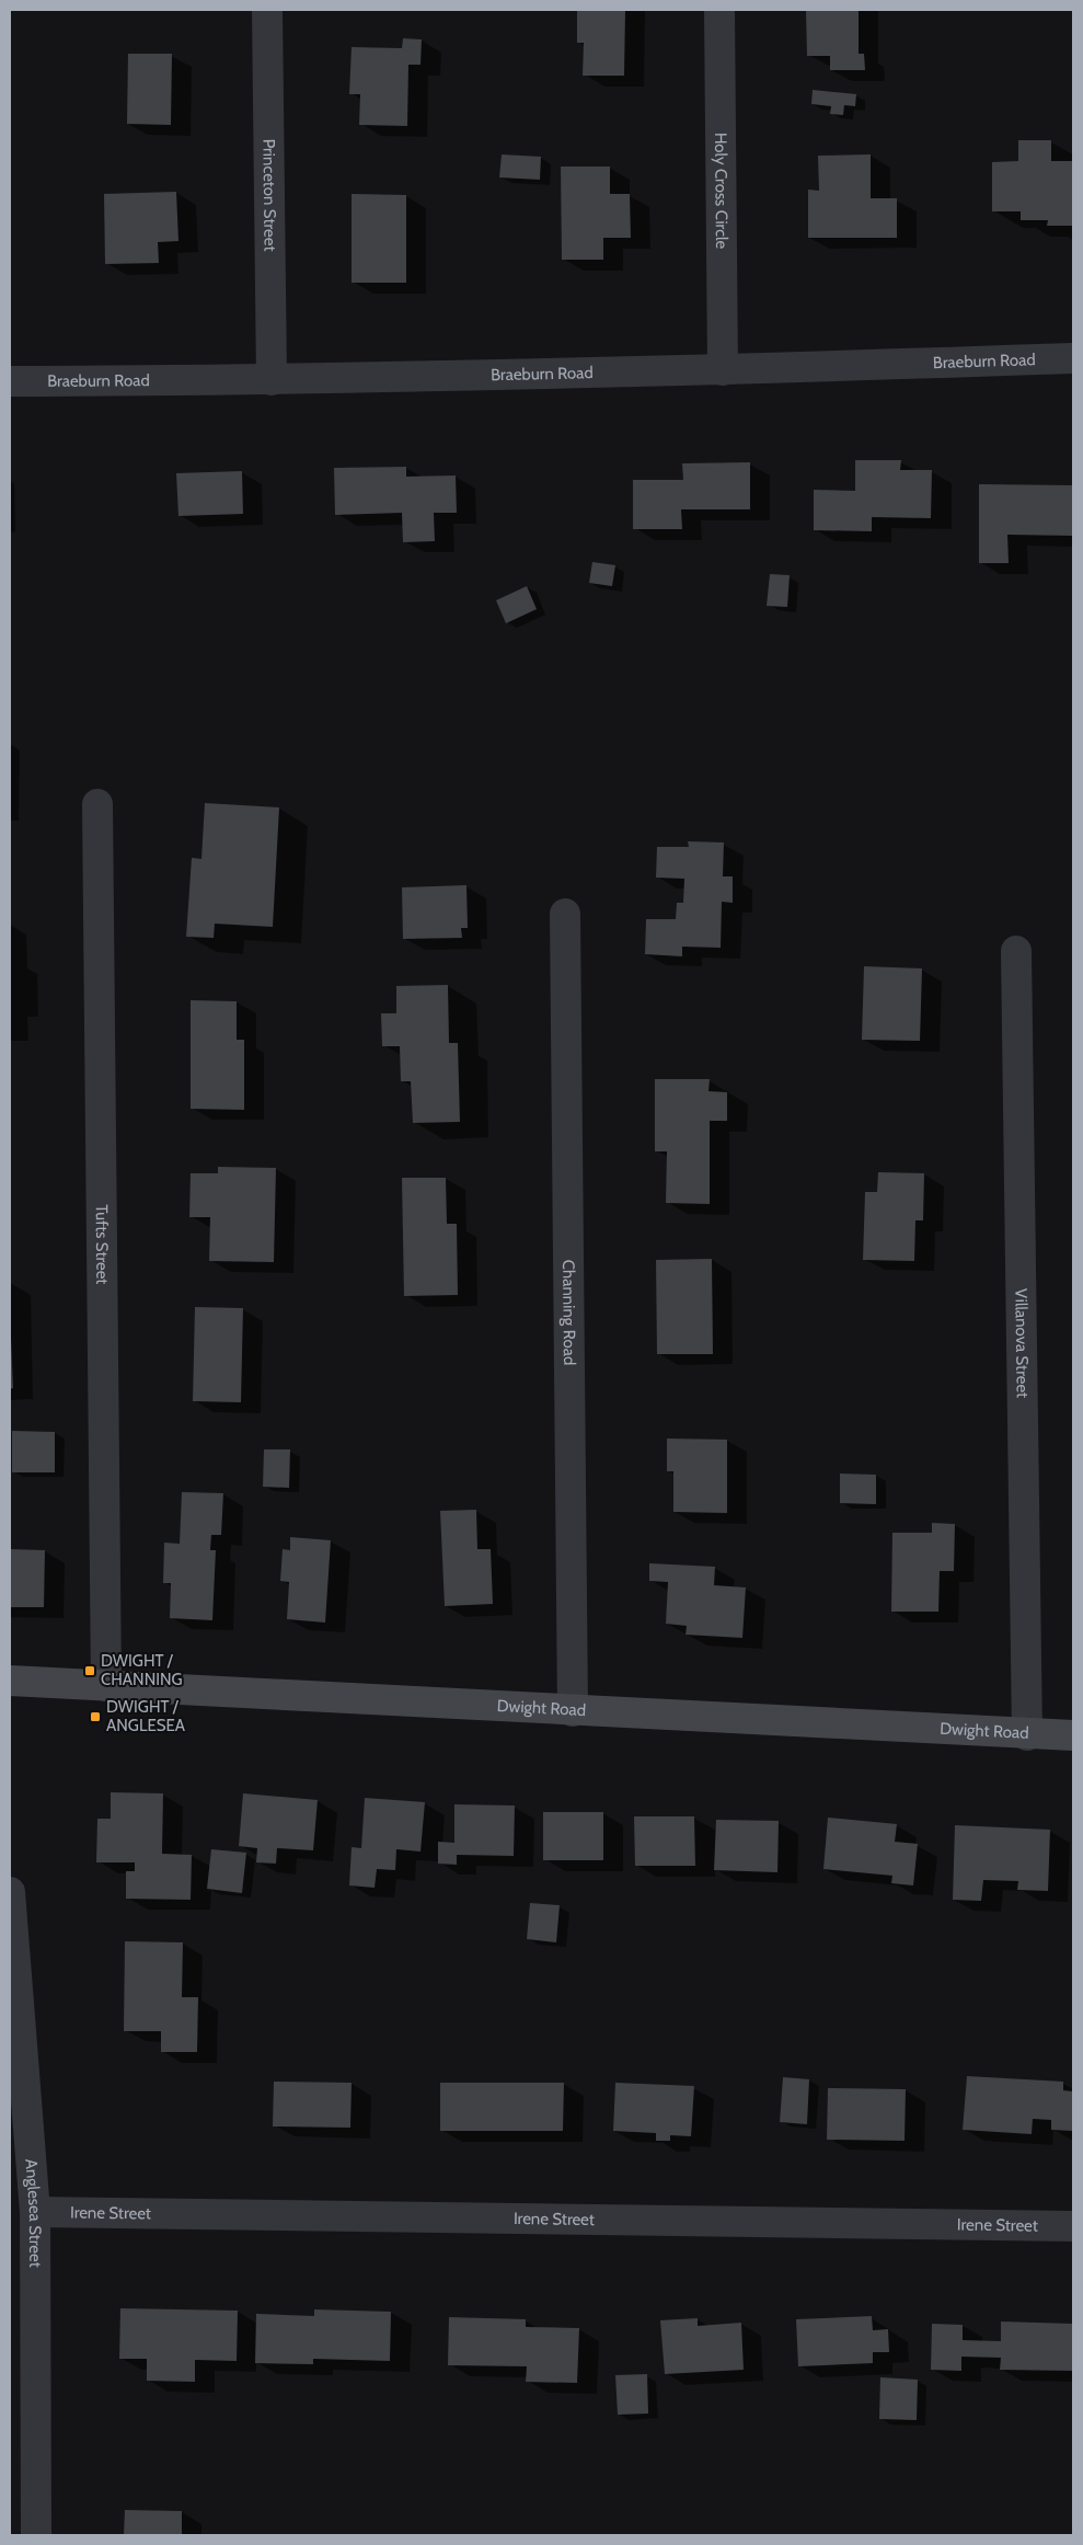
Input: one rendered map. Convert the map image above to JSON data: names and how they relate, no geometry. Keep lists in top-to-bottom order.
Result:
{
  "streets": {
    "main road": ["Dwight Road"],
    "street": [
      "Holy Cross Circle",
      "Princeton Street",
      "Braeburn Road",
      "Tufts Street",
      "Channing Road",
      "Villanova Street",
      "Anglesea Street",
      "Irene Street"
    ]
  },
  "crossings": [
    ["Holy Cross Circle", "Braeburn Road"],
    ["Princeton Street", "Braeburn Road"],
    ["Tufts Street", "Dwight Road"],
    ["Channing Road", "Dwight Road"],
    ["Villanova Street", "Dwight Road"],
    ["Anglesea Street", "Irene Street"]
  ],
  "places": {
    "transit": ["DWIGHT / CHANNING", "DWIGHT / ANGLESEA"]
  }
}
